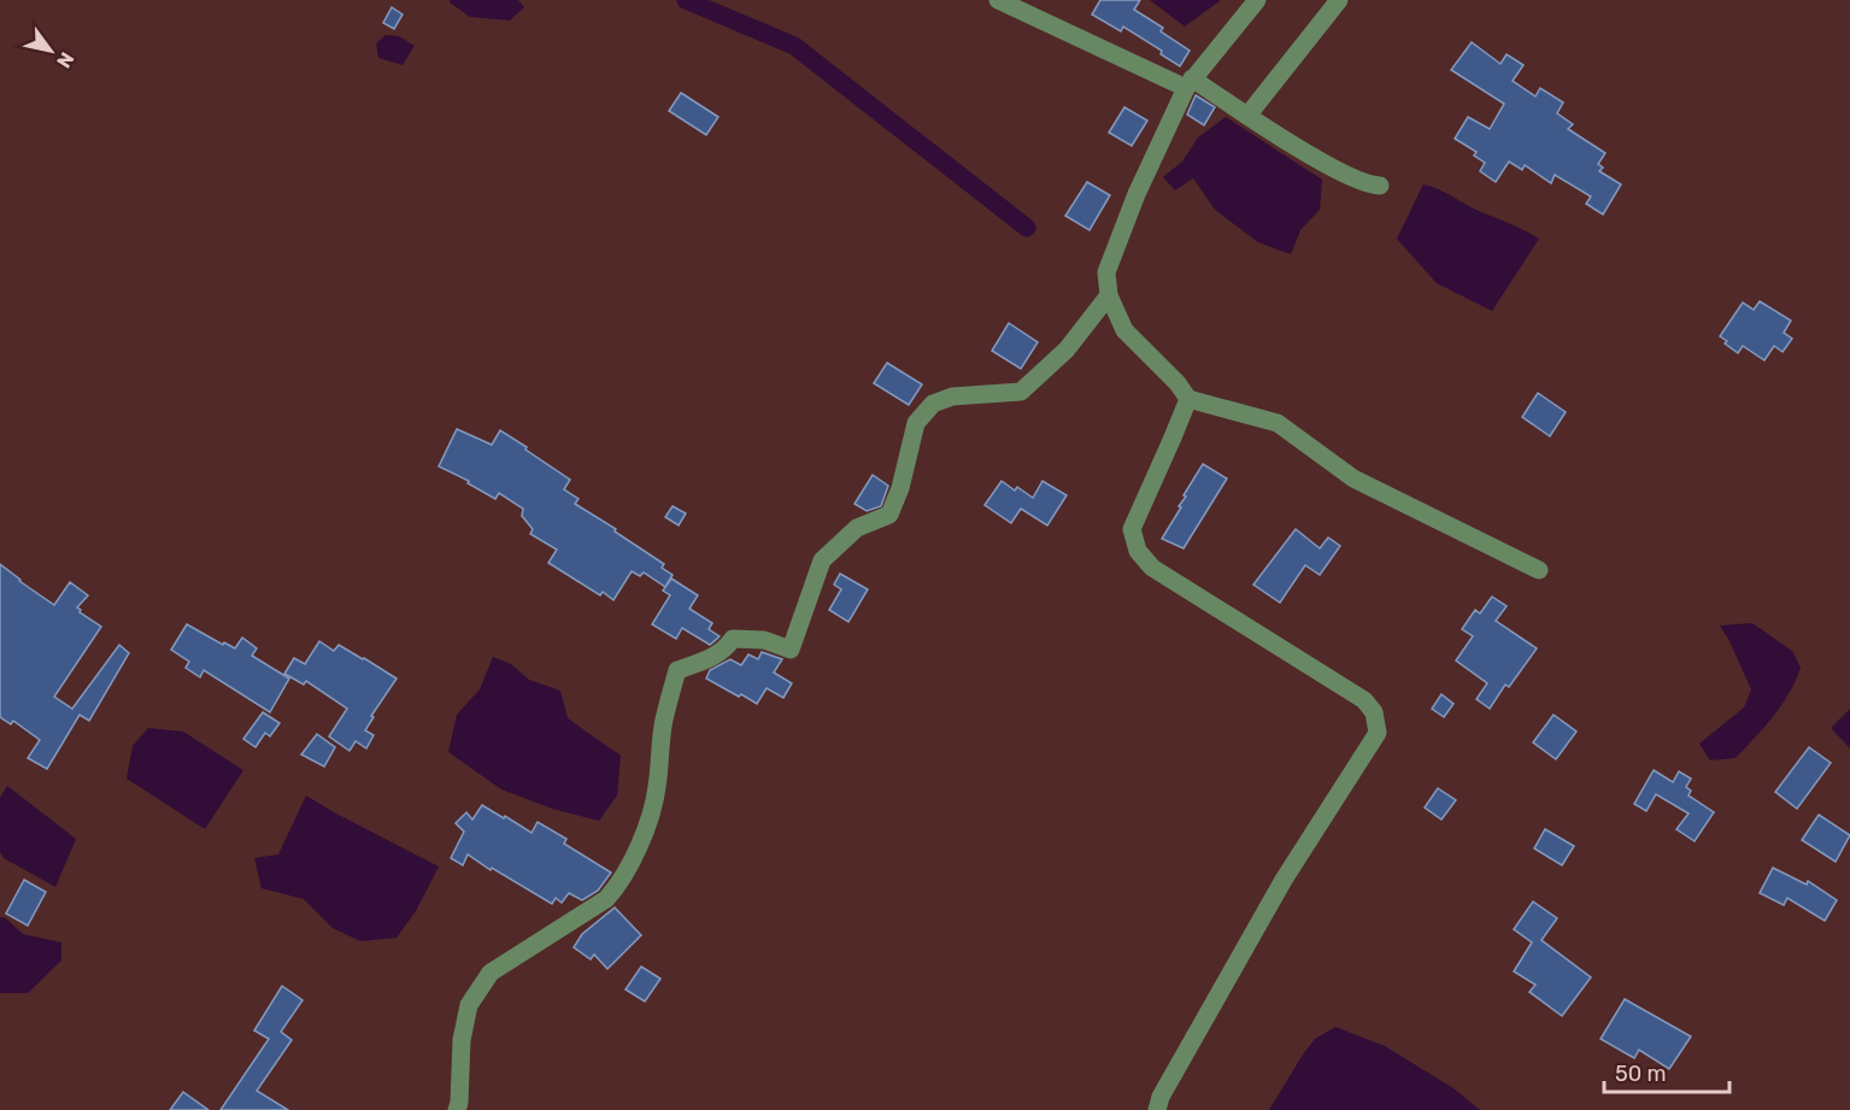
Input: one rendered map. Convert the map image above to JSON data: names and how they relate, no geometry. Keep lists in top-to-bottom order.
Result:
{
  "scale_bar": "50 m",
  "north": "bottom right"
}
